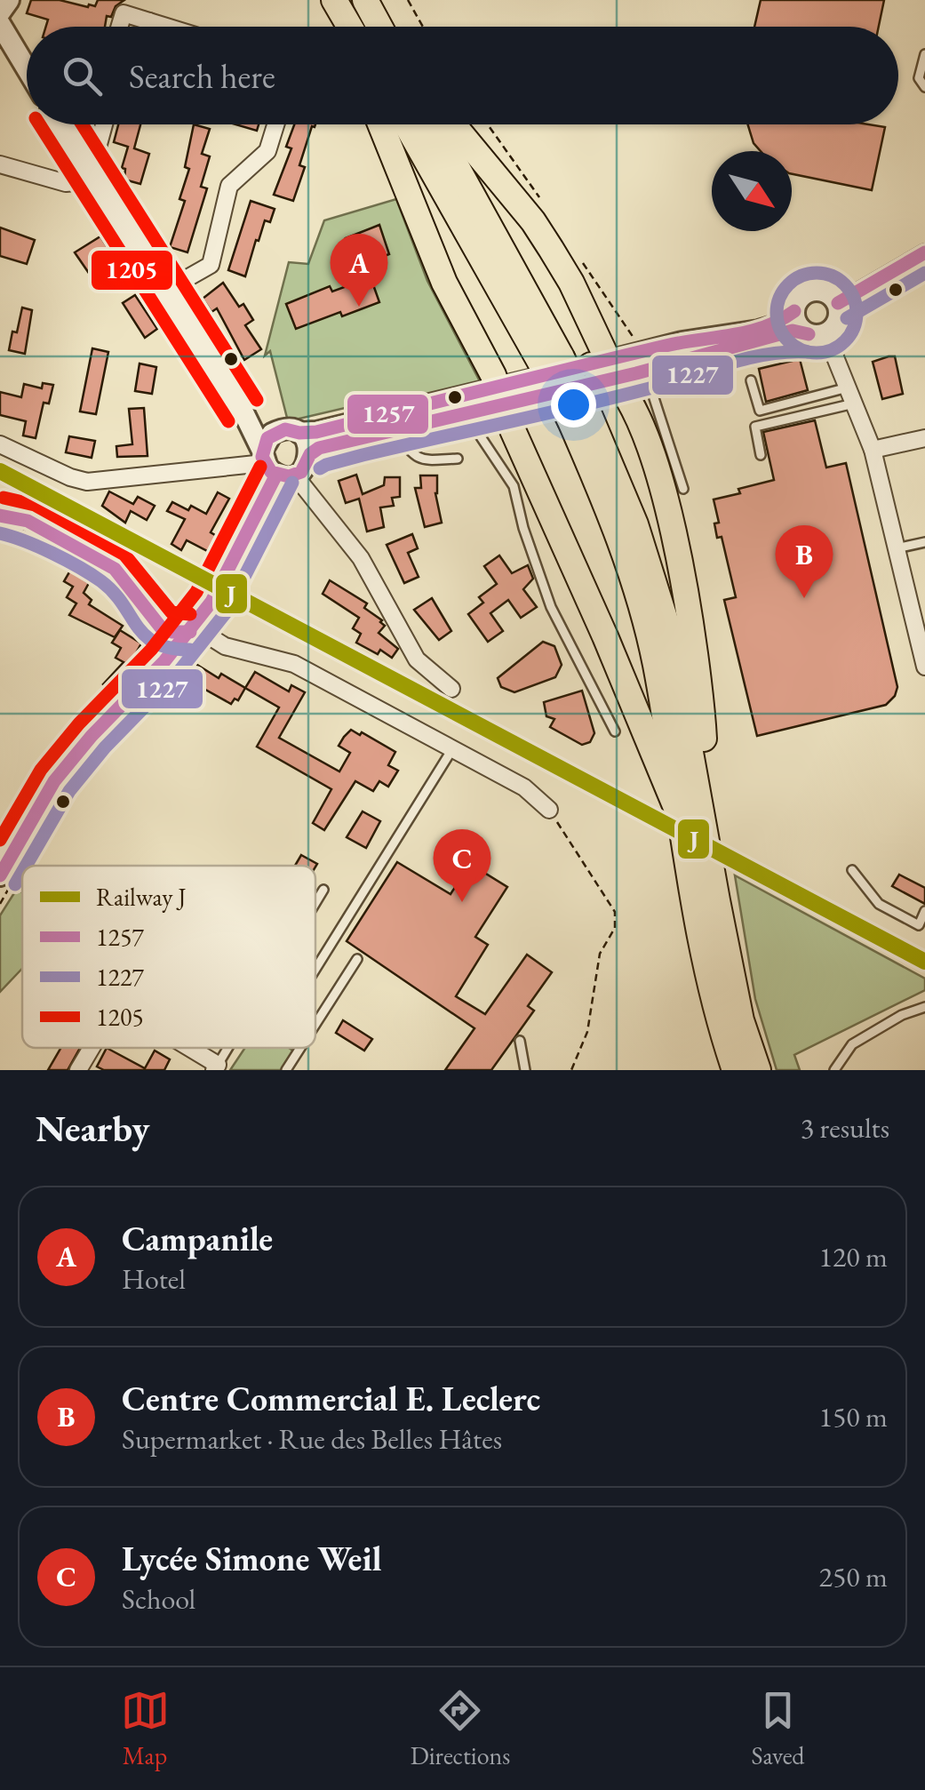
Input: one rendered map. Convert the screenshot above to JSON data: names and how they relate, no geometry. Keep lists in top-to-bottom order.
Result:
{
  "lines": [
    "transit line 1205",
    "transit line 1257",
    "transit line 1227",
    "rail line J"
  ],
  "legend": [
    "Railway J",
    "1257",
    "1227",
    "1205"
  ],
  "north": "bottom right",
  "page": {
    "search": "Search here",
    "pins": ["A", "B", "C"],
    "heading": ["Nearby", "3 results"],
    "list": [
      {
        "mark": "A",
        "name": "Campanile",
        "note": "Hotel",
        "value": "120 m"
      },
      {
        "mark": "B",
        "name": "Centre Commercial E. Leclerc",
        "note": "Supermarket · Rue des Belles Hâtes",
        "value": "150 m"
      },
      {
        "mark": "C",
        "name": "Lycée Simone Weil",
        "note": "School",
        "value": "250 m"
      }
    ],
    "nav": ["Map", "Directions", "Saved"]
  }
}
